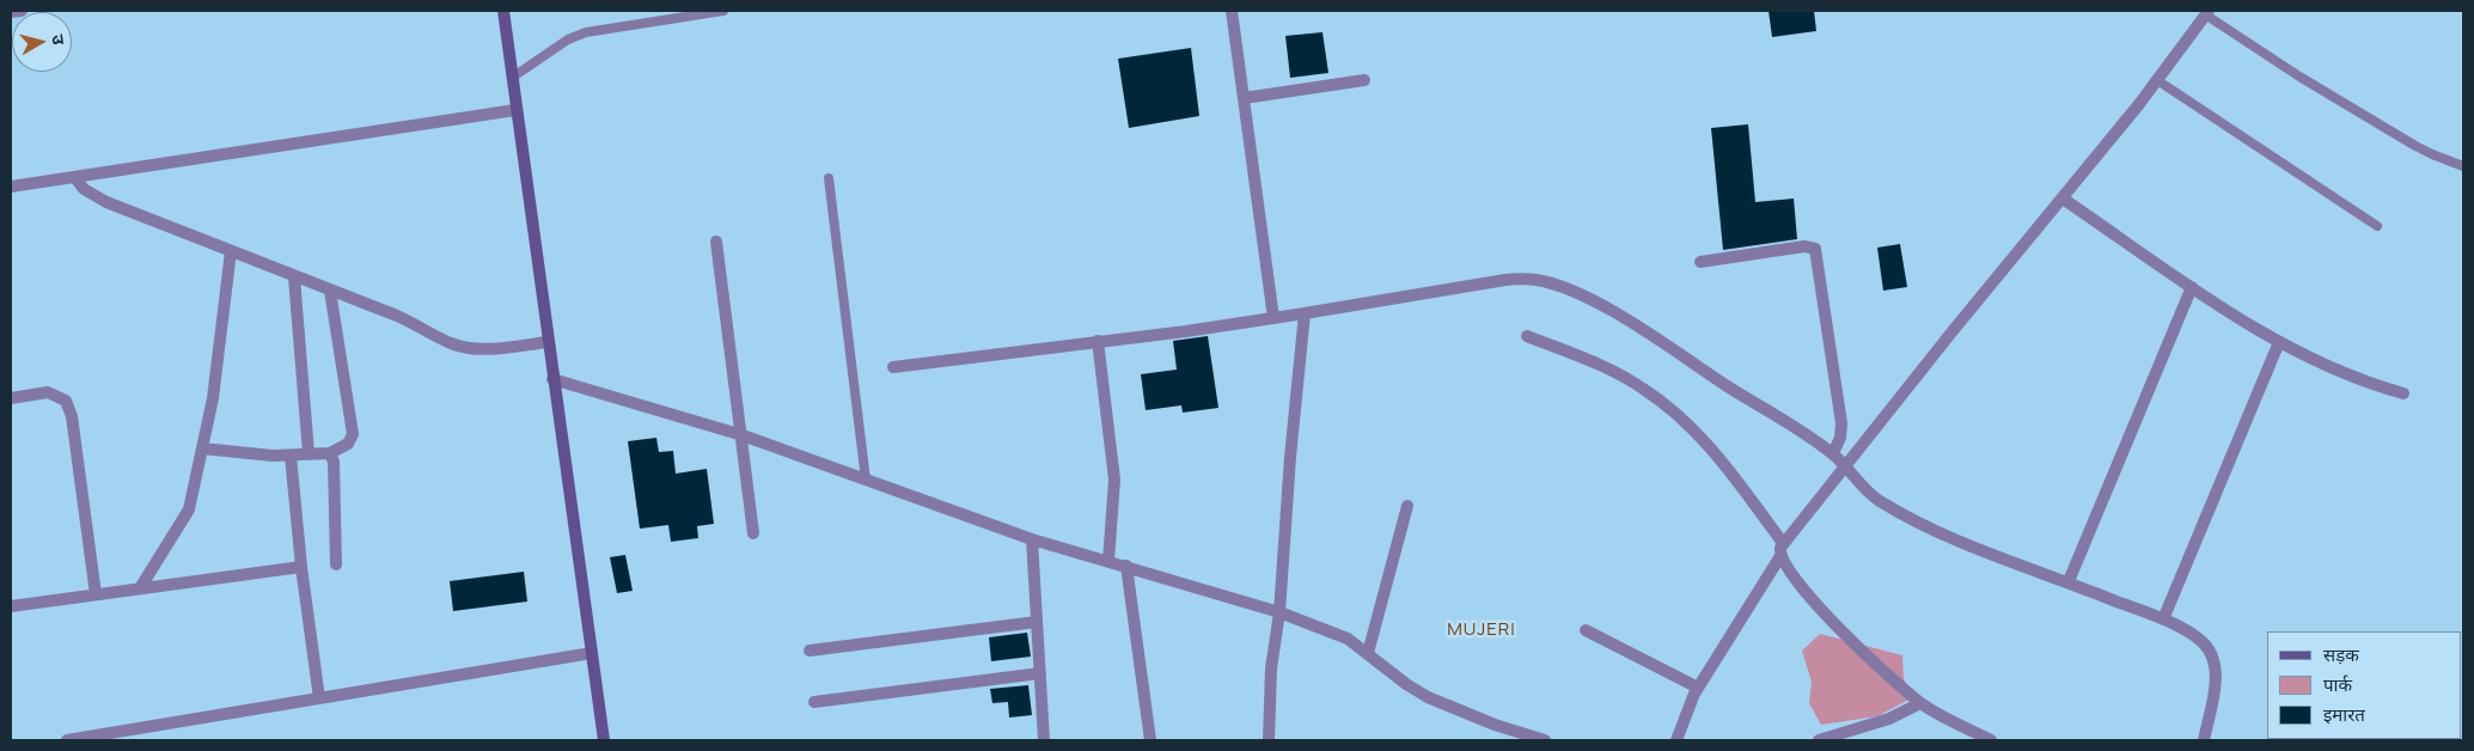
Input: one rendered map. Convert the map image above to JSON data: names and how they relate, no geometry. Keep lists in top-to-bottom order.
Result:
{
  "districts": ["MUJERI"],
  "legend": ["सड़क", "पार्क", "इमारत"],
  "north": "right"
}
